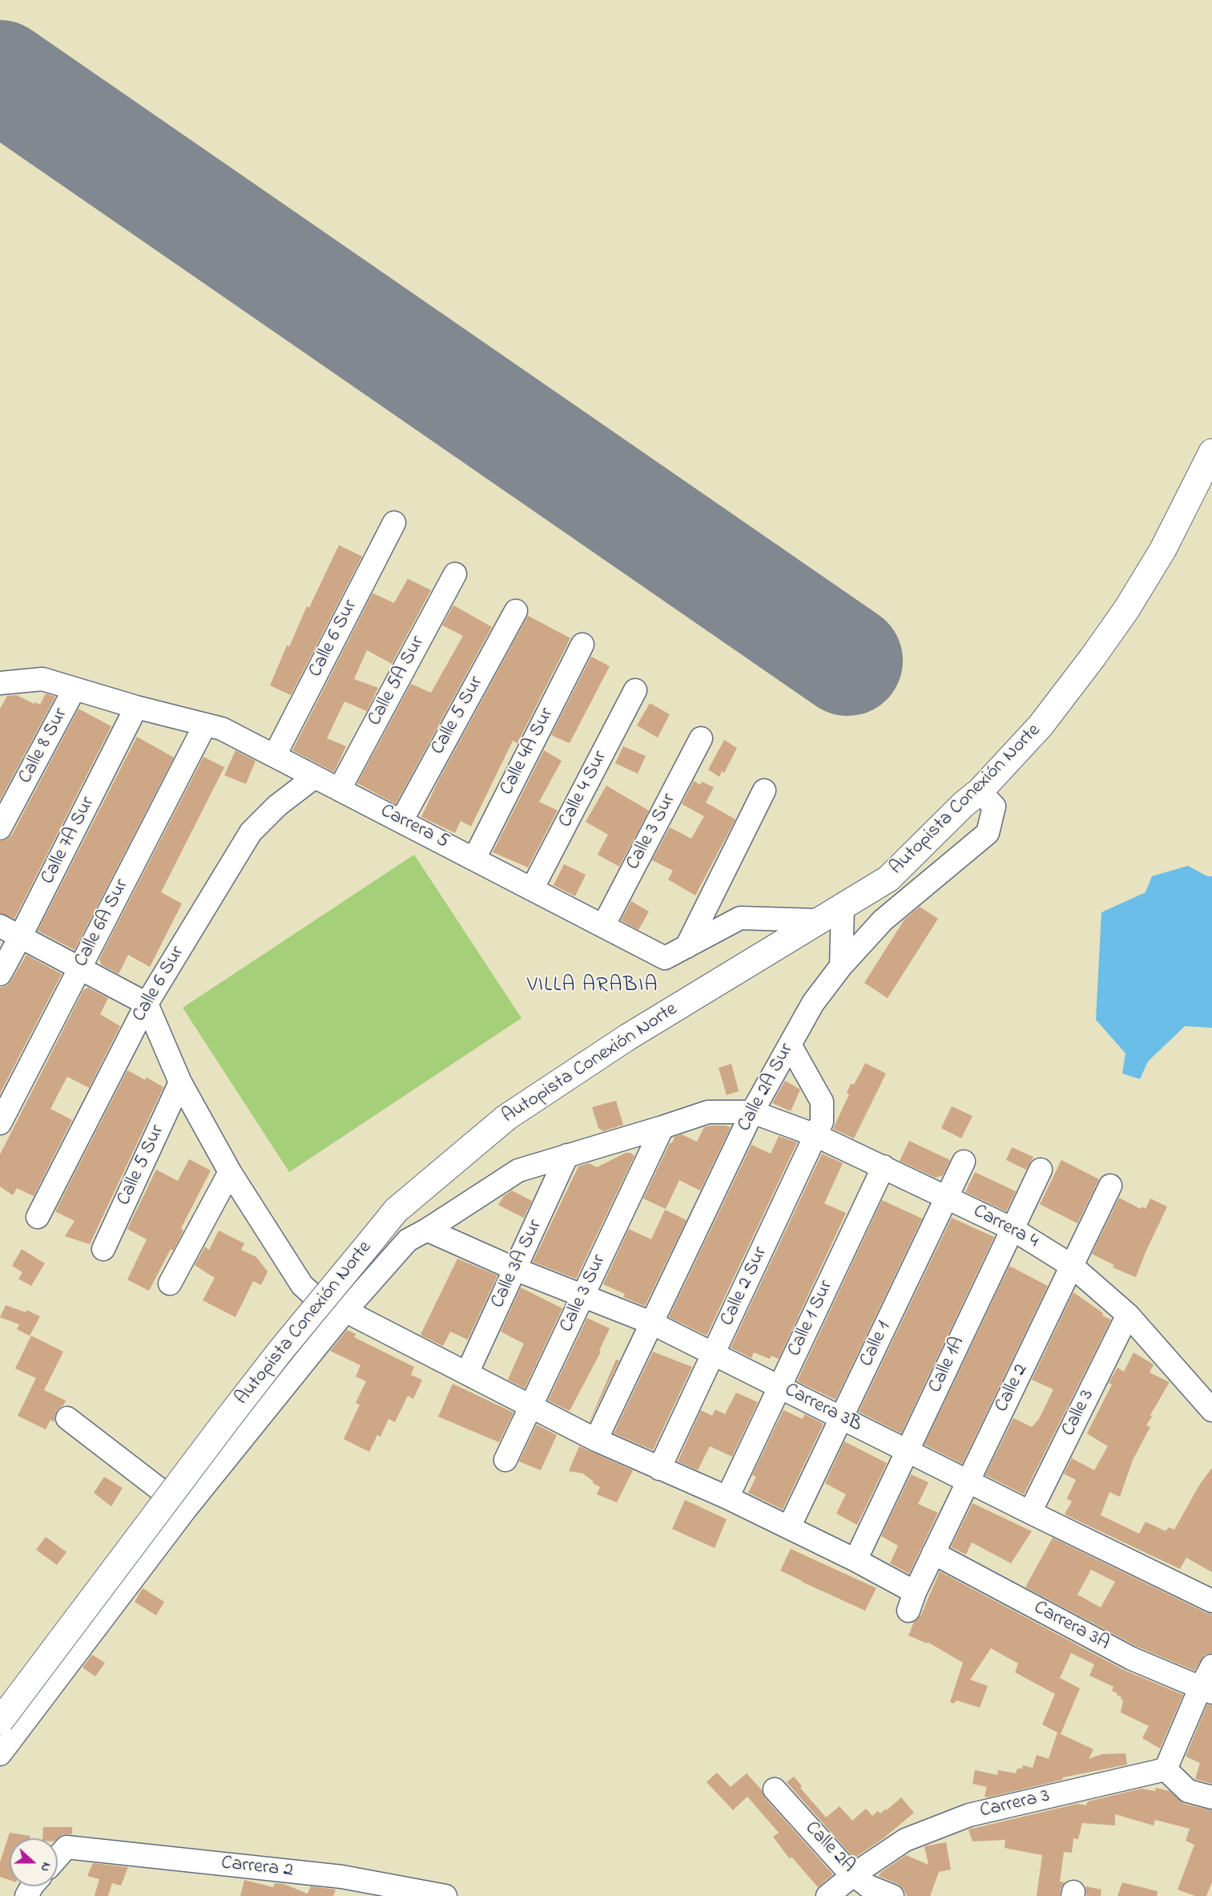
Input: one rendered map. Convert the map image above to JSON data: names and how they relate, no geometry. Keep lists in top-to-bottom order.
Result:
{
  "streets": {
    "highway": ["Autopista Conexión Norte"],
    "street": [
      "Calle 6 Sur",
      "Calle 5A Sur",
      "Calle 5 Sur",
      "Calle 8 Sur",
      "Calle 4A Sur",
      "Calle 4 Sur",
      "Carrera 5",
      "Calle 3 Sur",
      "Calle 7A Sur",
      "Calle 6A Sur",
      "Calle 2A Sur",
      "Carrera 4",
      "Calle 3A Sur",
      "Calle 2 Sur",
      "Calle 1 Sur",
      "Calle 1",
      "Calle 1A",
      "Calle 2",
      "Carrera 3B",
      "Calle 3",
      "Carrera 3A",
      "Carrera 3",
      "Calle 2A",
      "Carrera 2"
    ]
  },
  "crossings": [
    ["Calle 6 Sur", "Carrera 5"],
    ["Calle 5A Sur", "Carrera 5"],
    ["Calle 5 Sur", "Carrera 5"],
    ["Calle 8 Sur", "Carrera 5"],
    ["Calle 4A Sur", "Carrera 5"],
    ["Calle 4 Sur", "Carrera 5"],
    ["Autopista Conexión Norte", "Carrera 5"],
    ["Autopista Conexión Norte", "Calle 2A Sur"],
    ["Carrera 5", "Calle 3 Sur"],
    ["Carrera 5", "Calle 7A Sur"],
    ["Carrera 5", "Calle 6A Sur"],
    ["Calle 3 Sur", "Carrera 3B"],
    ["Calle 2A Sur", "Carrera 4"],
    ["Calle 2A Sur", "Calle 2 Sur"],
    ["Calle 2A Sur", "Carrera 3B"],
    ["Carrera 4", "Calle 2 Sur"],
    ["Carrera 4", "Calle 1 Sur"],
    ["Carrera 4", "Calle 1"],
    ["Carrera 4", "Calle 1A"],
    ["Carrera 4", "Calle 2"],
    ["Carrera 4", "Calle 3"],
    ["Calle 3A Sur", "Carrera 3B"],
    ["Calle 2 Sur", "Carrera 3B"],
    ["Calle 1 Sur", "Carrera 3B"],
    ["Calle 1", "Carrera 3B"],
    ["Calle 1A", "Calle 2"],
    ["Calle 1A", "Carrera 3B"],
    ["Calle 2", "Carrera 3B"],
    ["Calle 2", "Carrera 3A"],
    ["Carrera 3B", "Calle 3"],
    ["Carrera 3", "Calle 2A"]
  ],
  "districts": ["VILLA ARABIA"],
  "north": "right"
}
